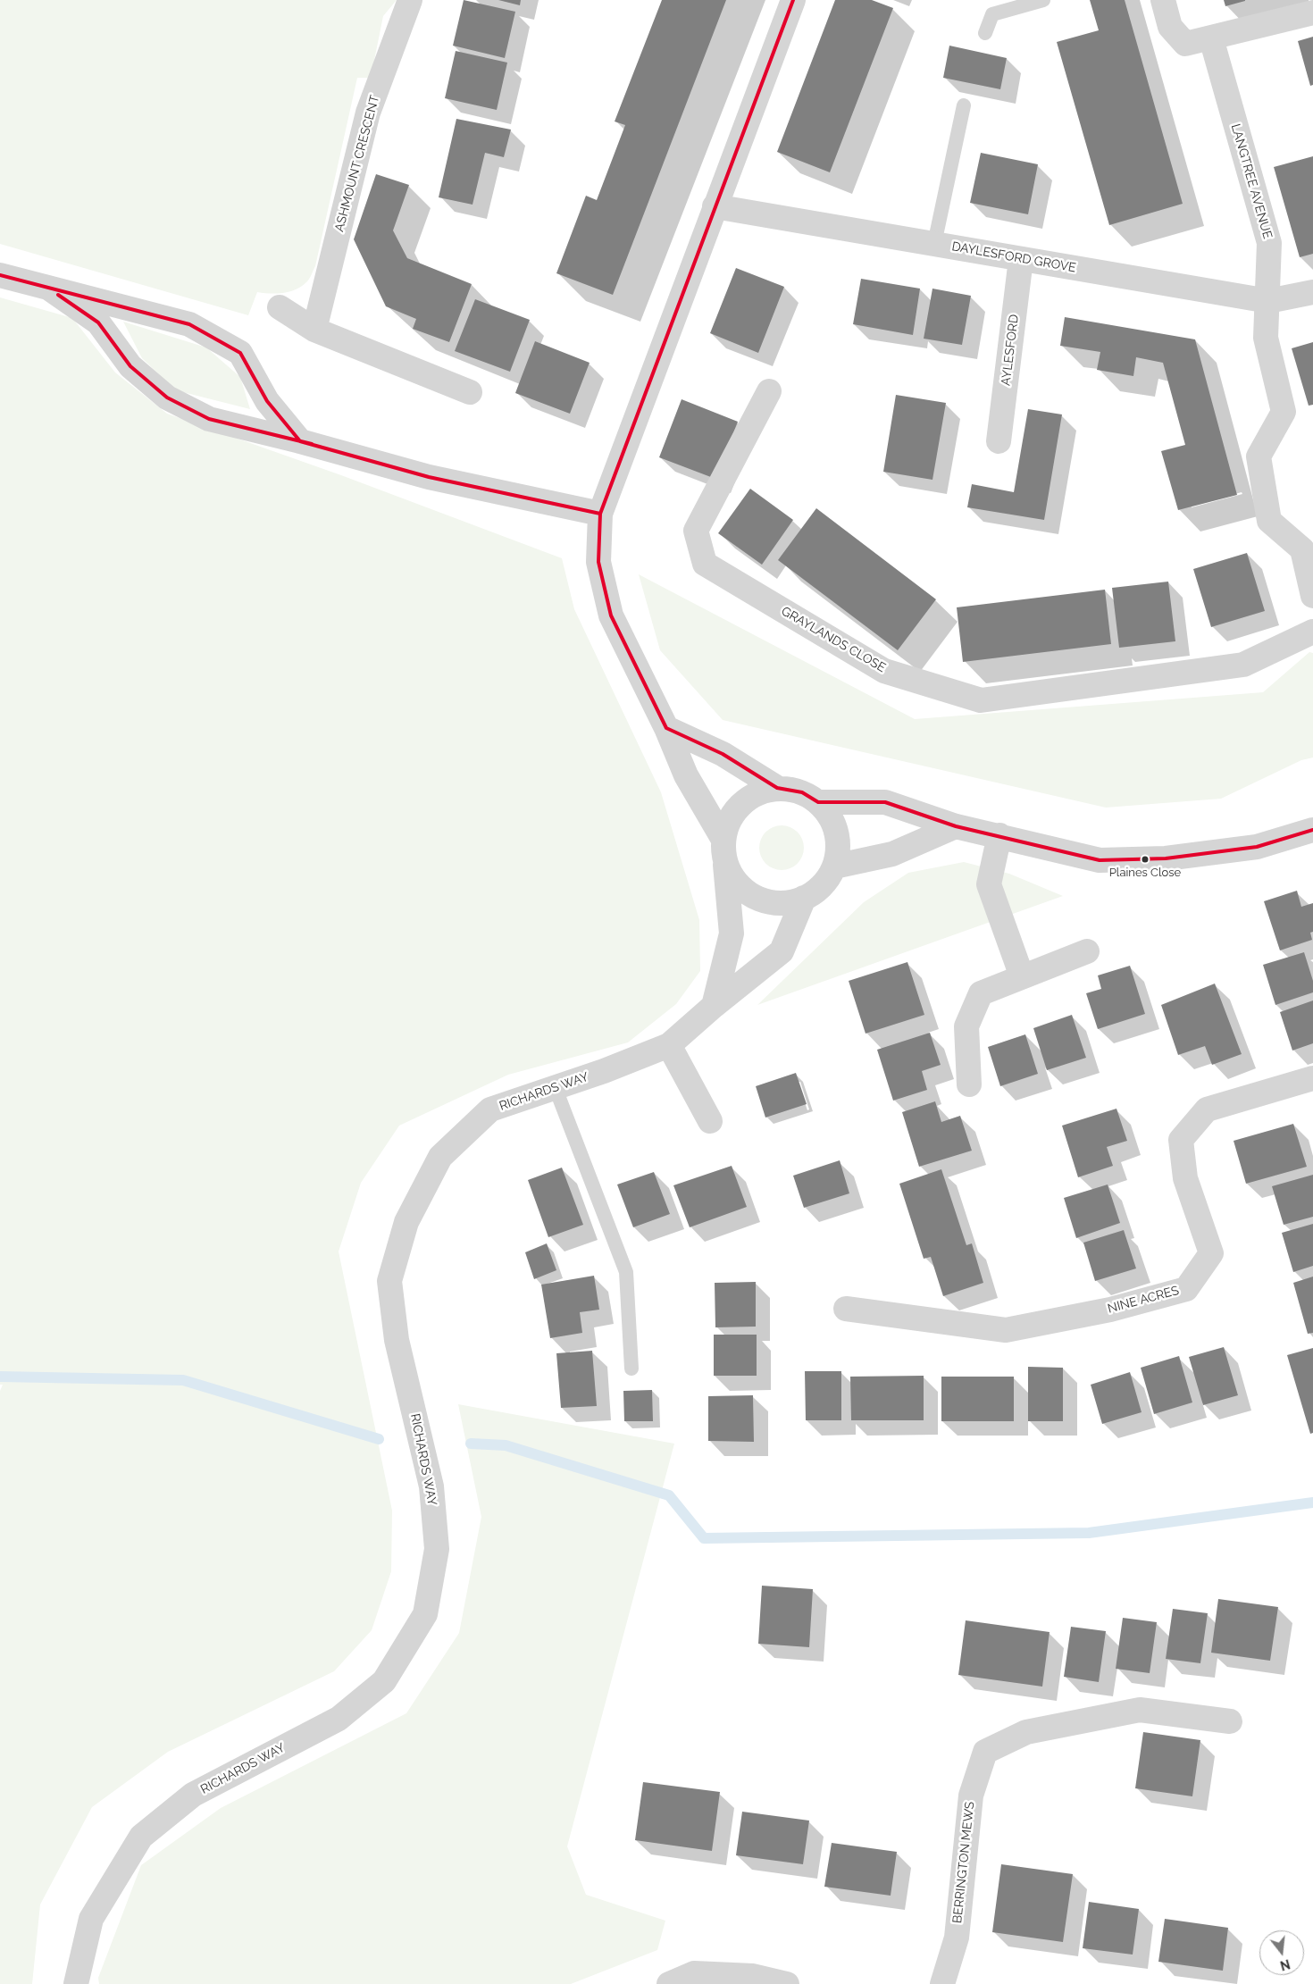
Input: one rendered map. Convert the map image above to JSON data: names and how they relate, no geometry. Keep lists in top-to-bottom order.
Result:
{
  "streets": {
    "street": [
      "ASHMOUNT CRESCENT",
      "LANGTREE AVENUE",
      "DAYLESFORD GROVE",
      "AYLESFORD",
      "GRAYLANDS CLOSE",
      "RICHARDS WAY",
      "NINE ACRES",
      "BERRINGTON MEWS"
    ]
  },
  "crossings": [
    ["LANGTREE AVENUE", "DAYLESFORD GROVE"],
    ["DAYLESFORD GROVE", "AYLESFORD"]
  ],
  "places": ["Plaines Close"],
  "north": "bottom"
}
